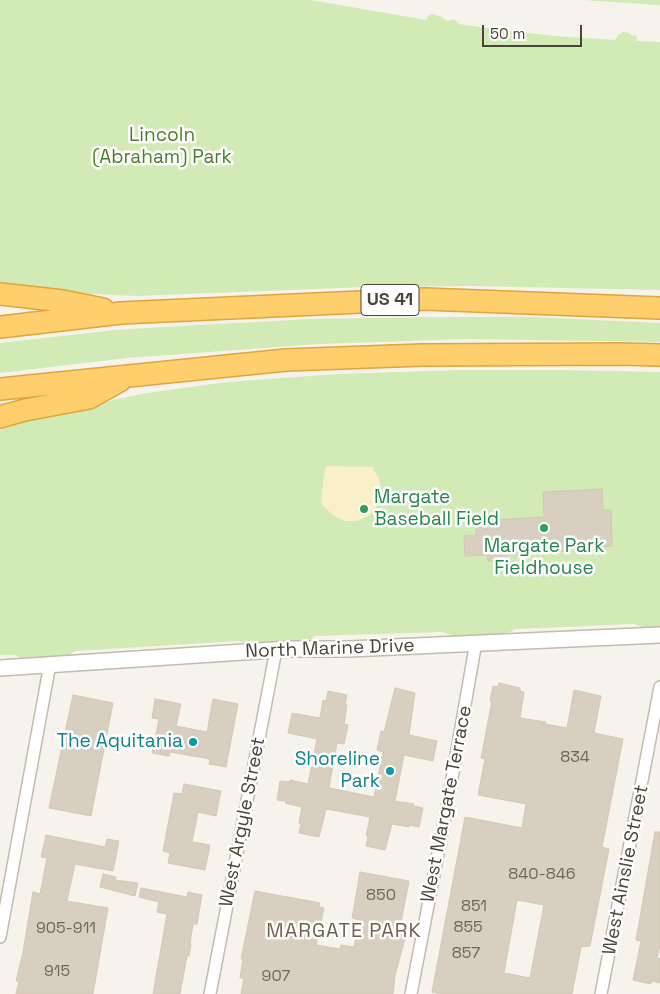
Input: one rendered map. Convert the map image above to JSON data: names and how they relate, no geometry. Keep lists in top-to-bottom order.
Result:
{
  "streets": {
    "highway": ["US 41"],
    "street": [
      "North Marine Drive",
      "West Margate Terrace",
      "West Argyle Street",
      "West Ainslie Street"
    ]
  },
  "crossings": [
    ["North Marine Drive", "West Margate Terrace"],
    ["North Marine Drive", "West Argyle Street"]
  ],
  "districts": ["MARGATE PARK"],
  "parks": ["Lincoln (Abraham) Park"],
  "places": [
    "Margate Baseball Field",
    "Margate Park Fieldhouse",
    "The Aquitania",
    "Shoreline Park"
  ],
  "house_numbers": [
    "834",
    "840-846",
    "850",
    "851",
    "855",
    "905-911",
    "857",
    "915",
    "907"
  ],
  "scale_bar": "50 m"
}
